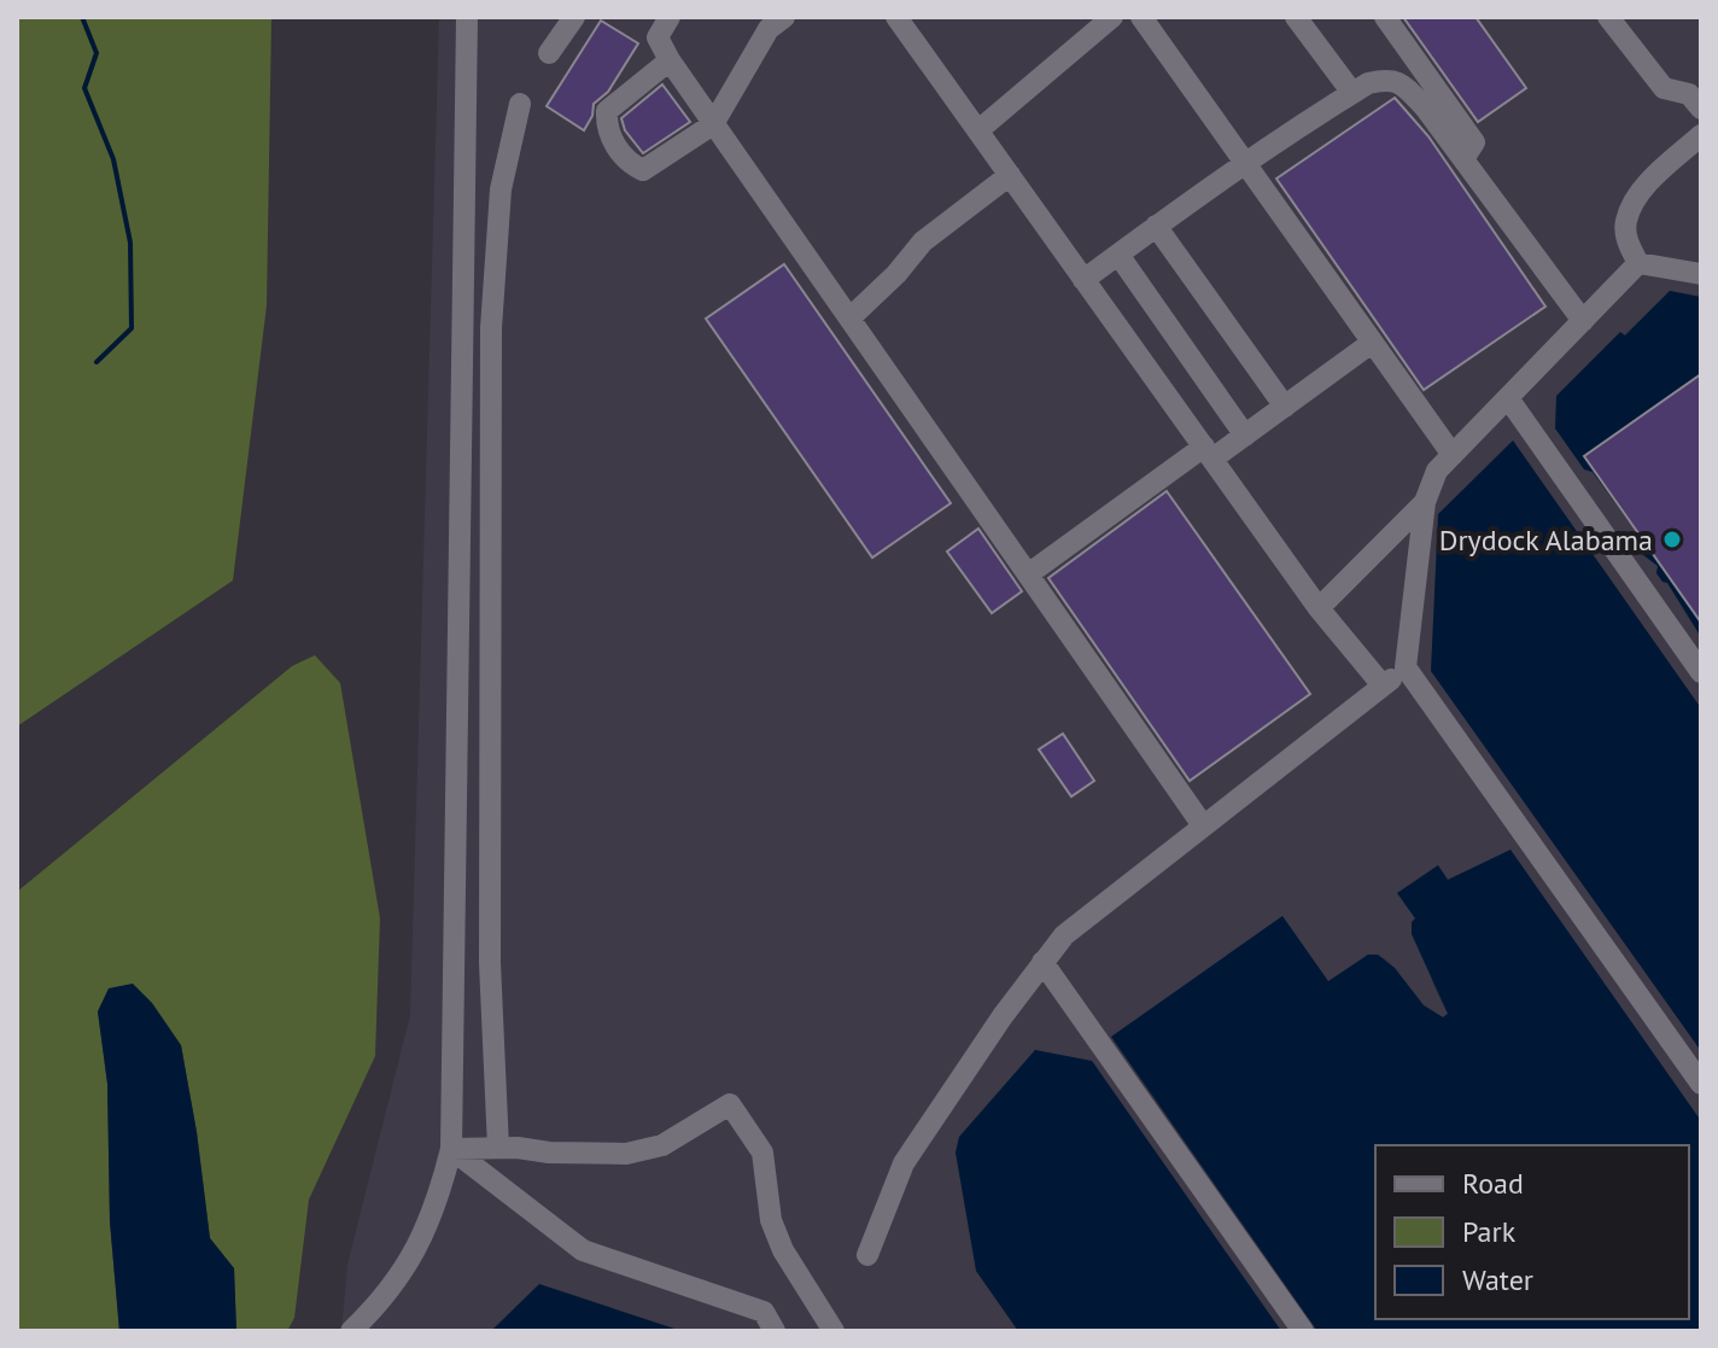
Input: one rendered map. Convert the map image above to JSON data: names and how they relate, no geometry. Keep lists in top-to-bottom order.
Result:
{
  "places": ["Drydock Alabama"],
  "legend": ["Road", "Park", "Water"]
}
